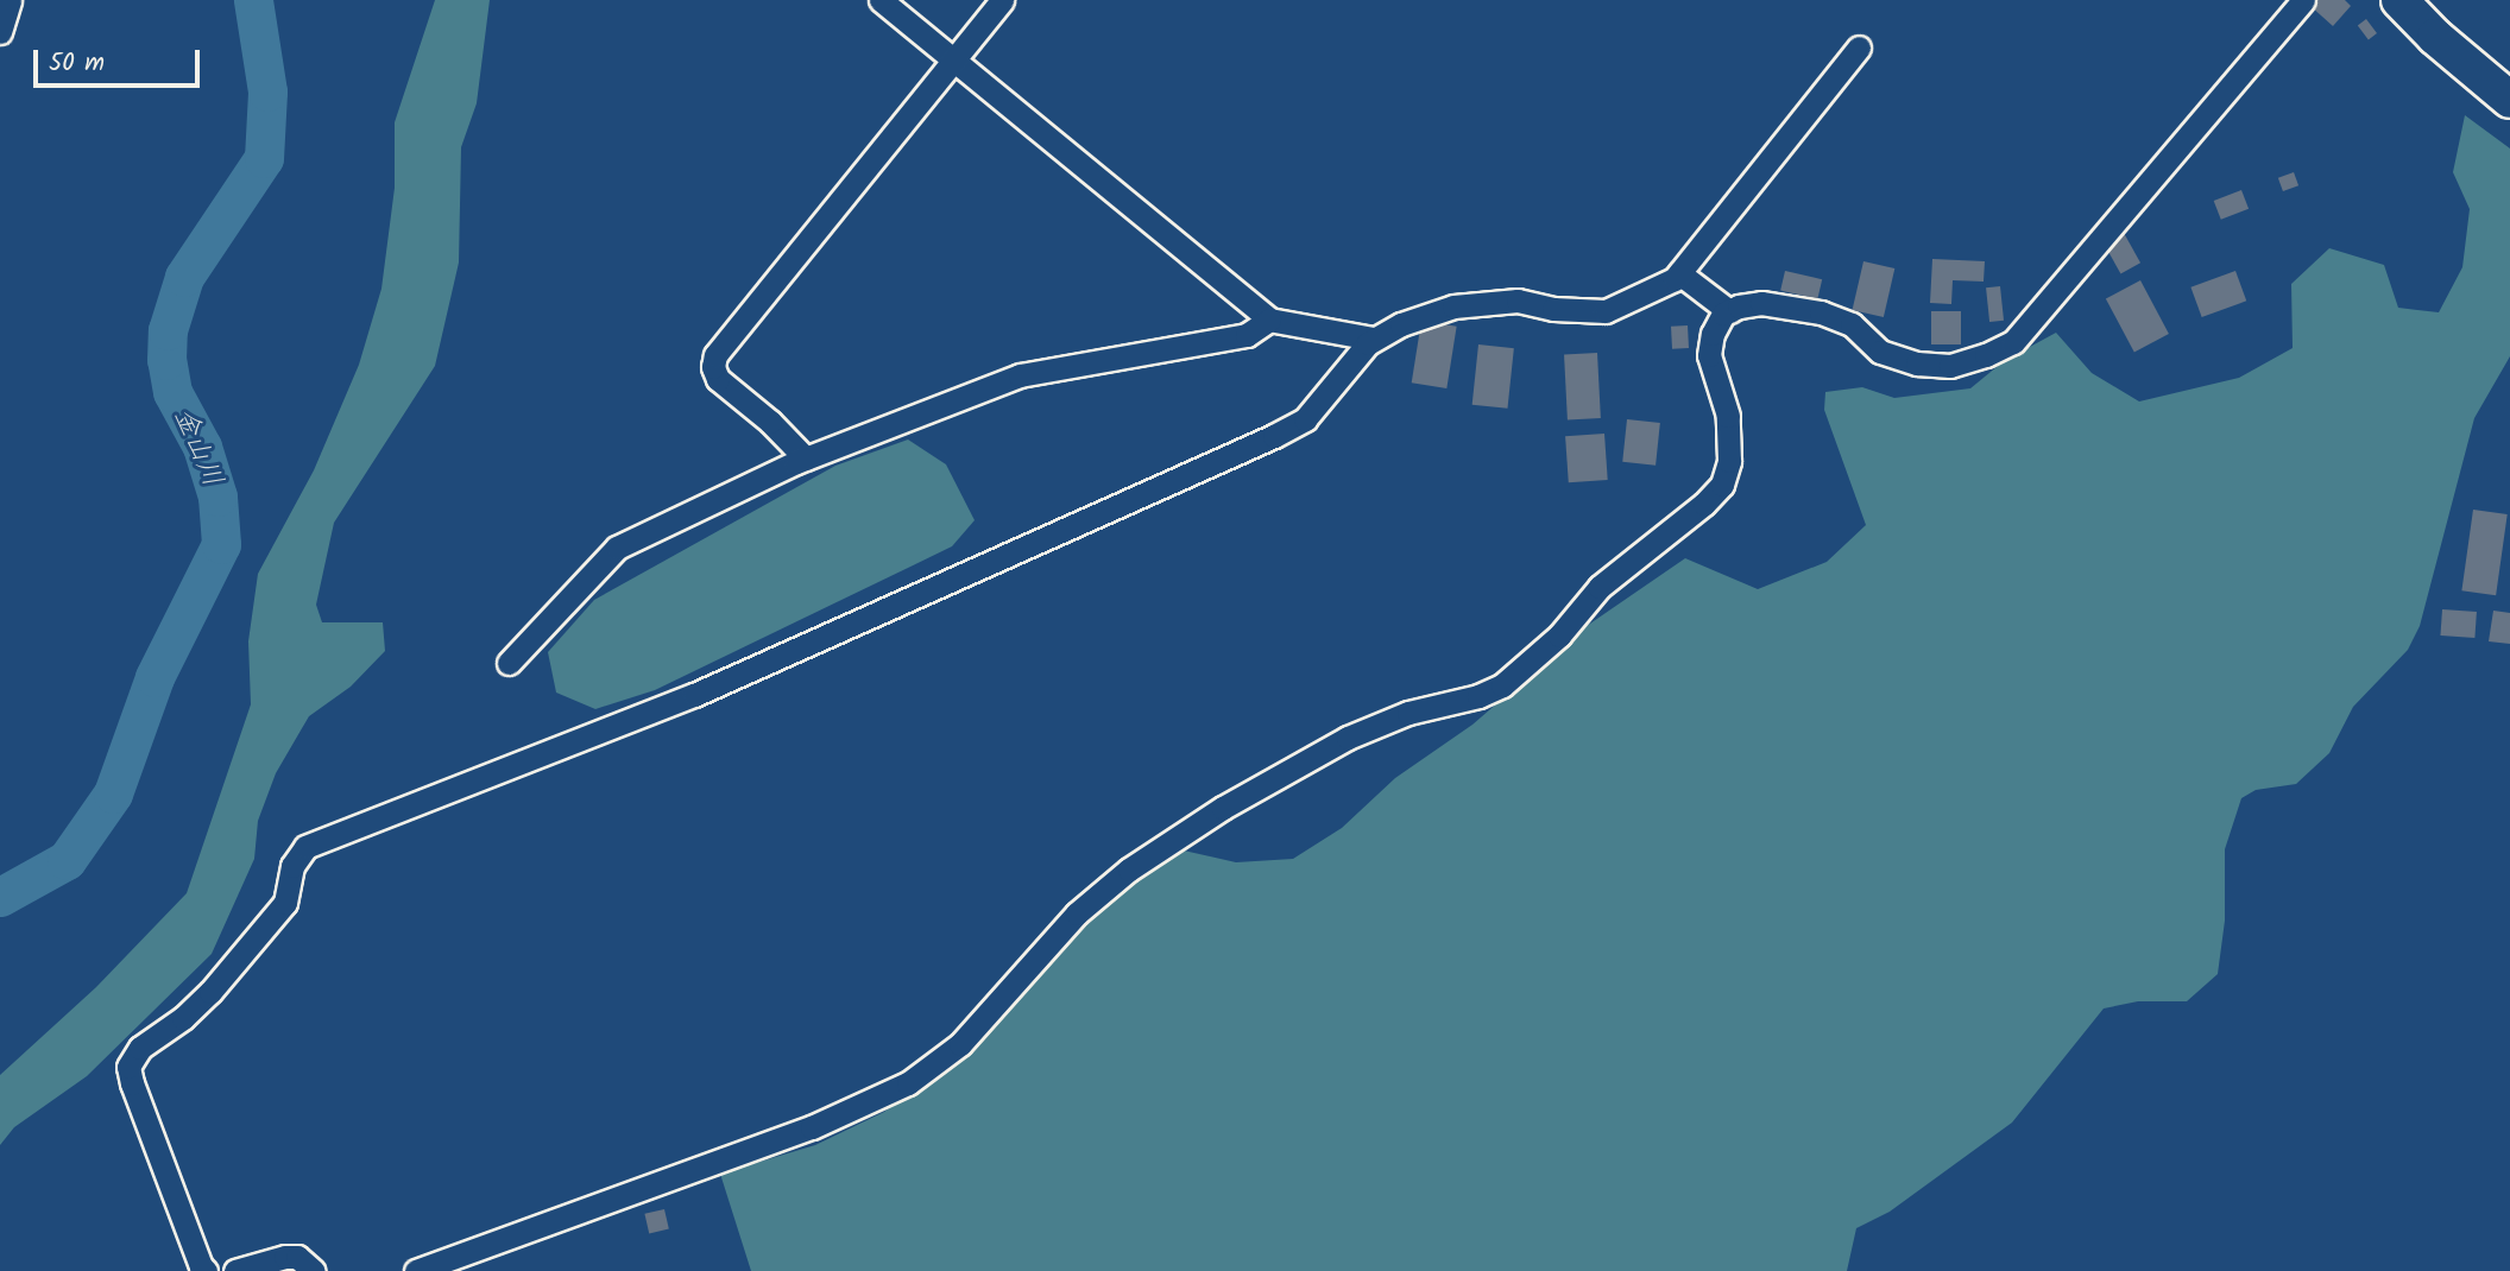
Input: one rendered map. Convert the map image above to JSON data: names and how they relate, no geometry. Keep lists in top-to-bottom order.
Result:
{
  "water": ["金山川"],
  "scale_bar": "50 m"
}
